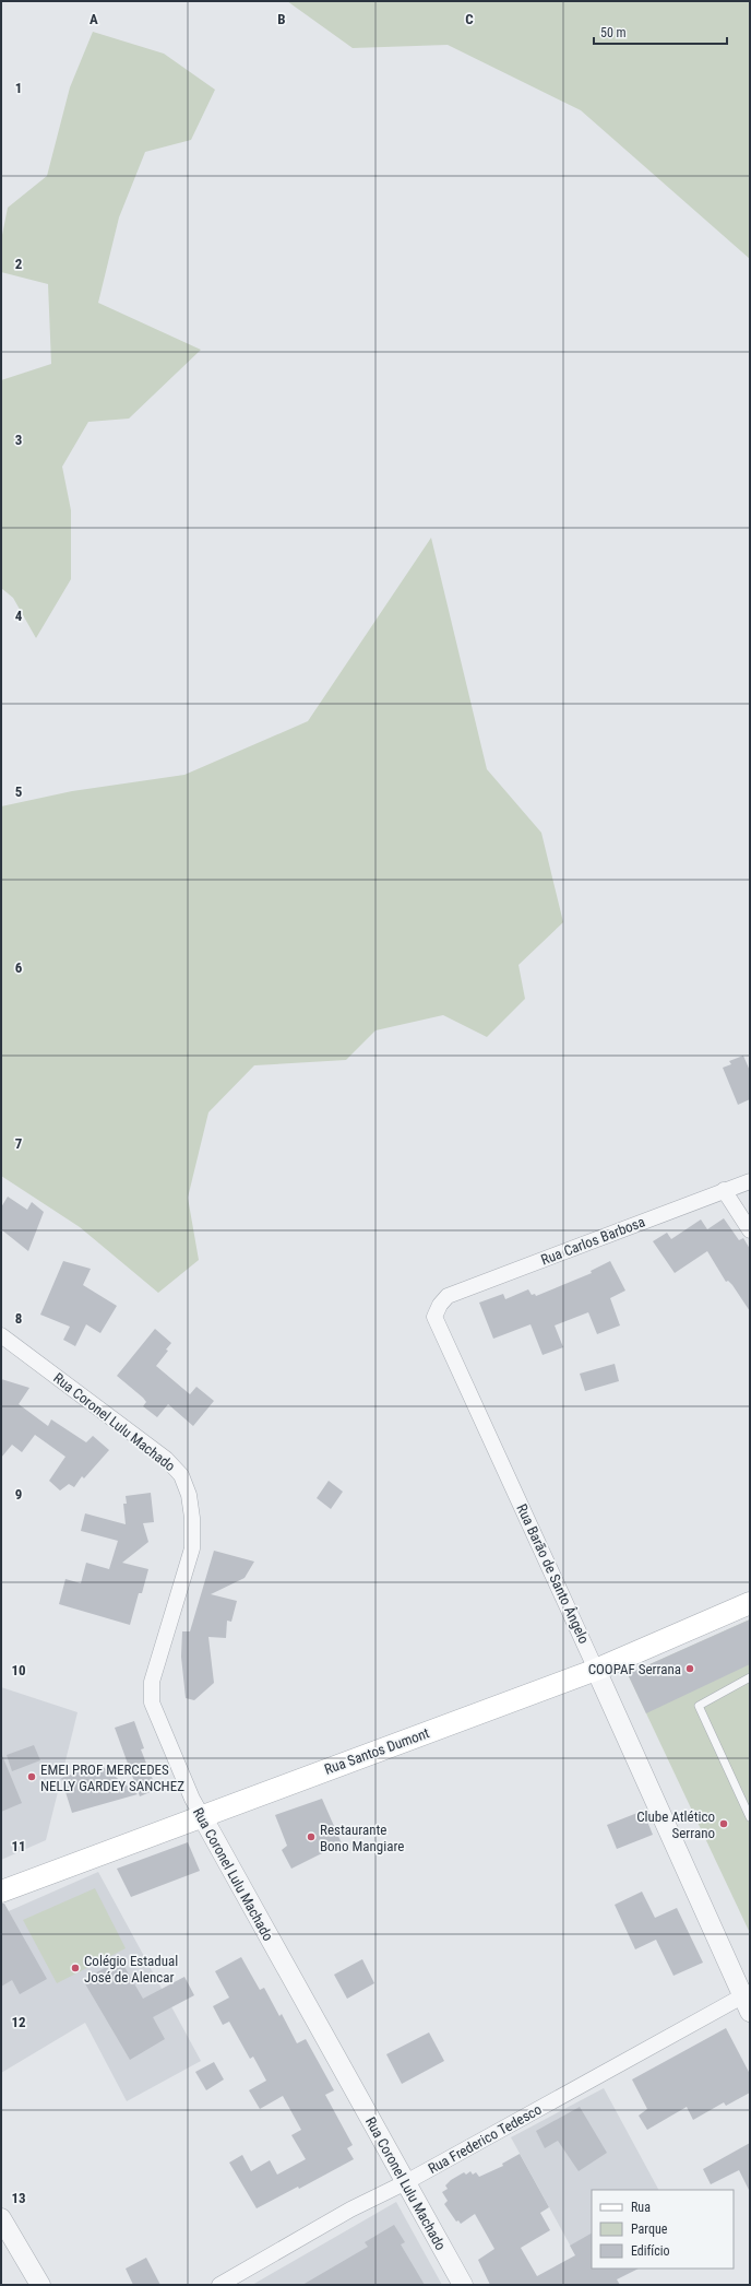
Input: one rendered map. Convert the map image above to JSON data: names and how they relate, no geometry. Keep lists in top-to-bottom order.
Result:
{
  "streets": {
    "main road": ["Rua Santos Dumont"],
    "street": [
      "Rua Carlos Barbosa",
      "Rua Coronel Lulu Machado",
      "Rua Barão de Santo Ângelo",
      "Rua Frederico Tedesco"
    ]
  },
  "crossings": [
    ["Rua Carlos Barbosa", "Rua Barão de Santo Ângelo"],
    ["Rua Coronel Lulu Machado", "Rua Santos Dumont"],
    ["Rua Coronel Lulu Machado", "Rua Frederico Tedesco"],
    ["Rua Barão de Santo Ângelo", "Rua Santos Dumont"],
    ["Rua Barão de Santo Ângelo", "Rua Frederico Tedesco"]
  ],
  "places": [
    "COOPAF Serrana",
    "EMEI PROF MERCEDES NELLY GARDEY SANCHEZ",
    "Clube Atlético Serrano",
    "Restaurante Bono Mangiare",
    "Colégio Estadual José de Alencar"
  ],
  "legend": ["Rua", "Parque", "Edifício"],
  "scale_bar": "50 m",
  "grid": {
    "columns": ["A", "B", "C"],
    "rows": [
      "1",
      "2",
      "3",
      "4",
      "5",
      "6",
      "7",
      "8",
      "9",
      "10",
      "11",
      "12",
      "13"
    ]
  }
}
